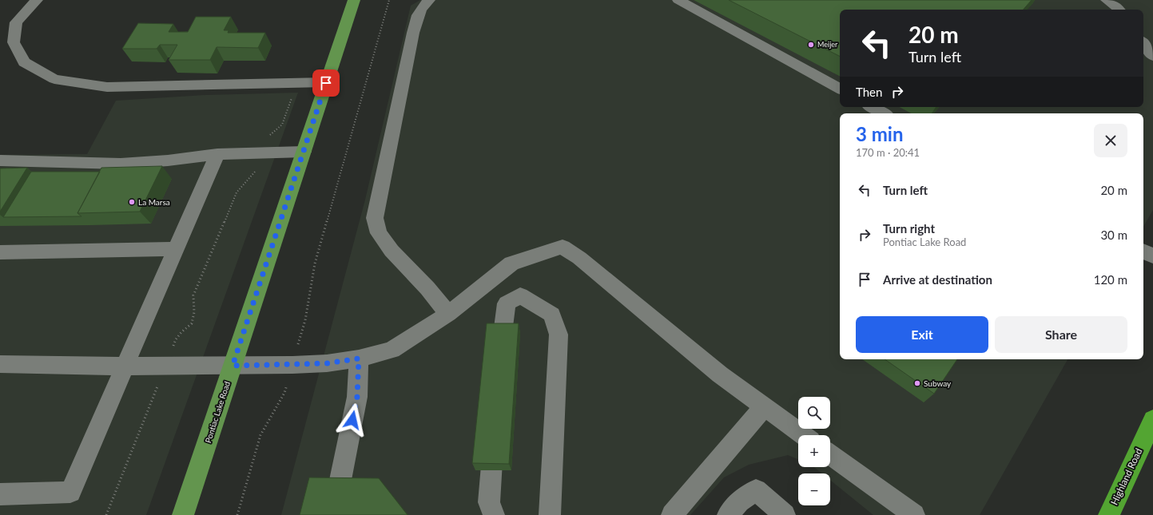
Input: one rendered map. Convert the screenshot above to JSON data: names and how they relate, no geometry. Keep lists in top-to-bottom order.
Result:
{
  "streets": {
    "highway": ["Highland Road"],
    "main road": ["Pontiac Lake Road"]
  },
  "places": ["Meijer", "La Marsa", "Subway"],
  "page": {
    "turn": ["20 m", "Turn left"],
    "then": "Then",
    "heading": ["3 min", "170 m · 20:41"],
    "list": [
      {
        "name": "Turn left",
        "value": "20 m"
      },
      {
        "name": "Turn right",
        "note": "Pontiac Lake Road",
        "value": "30 m"
      },
      {
        "name": "Arrive at destination",
        "value": "120 m"
      }
    ],
    "buttons": ["Exit", "Share"],
    "map_buttons": ["+", "−"]
  }
}
